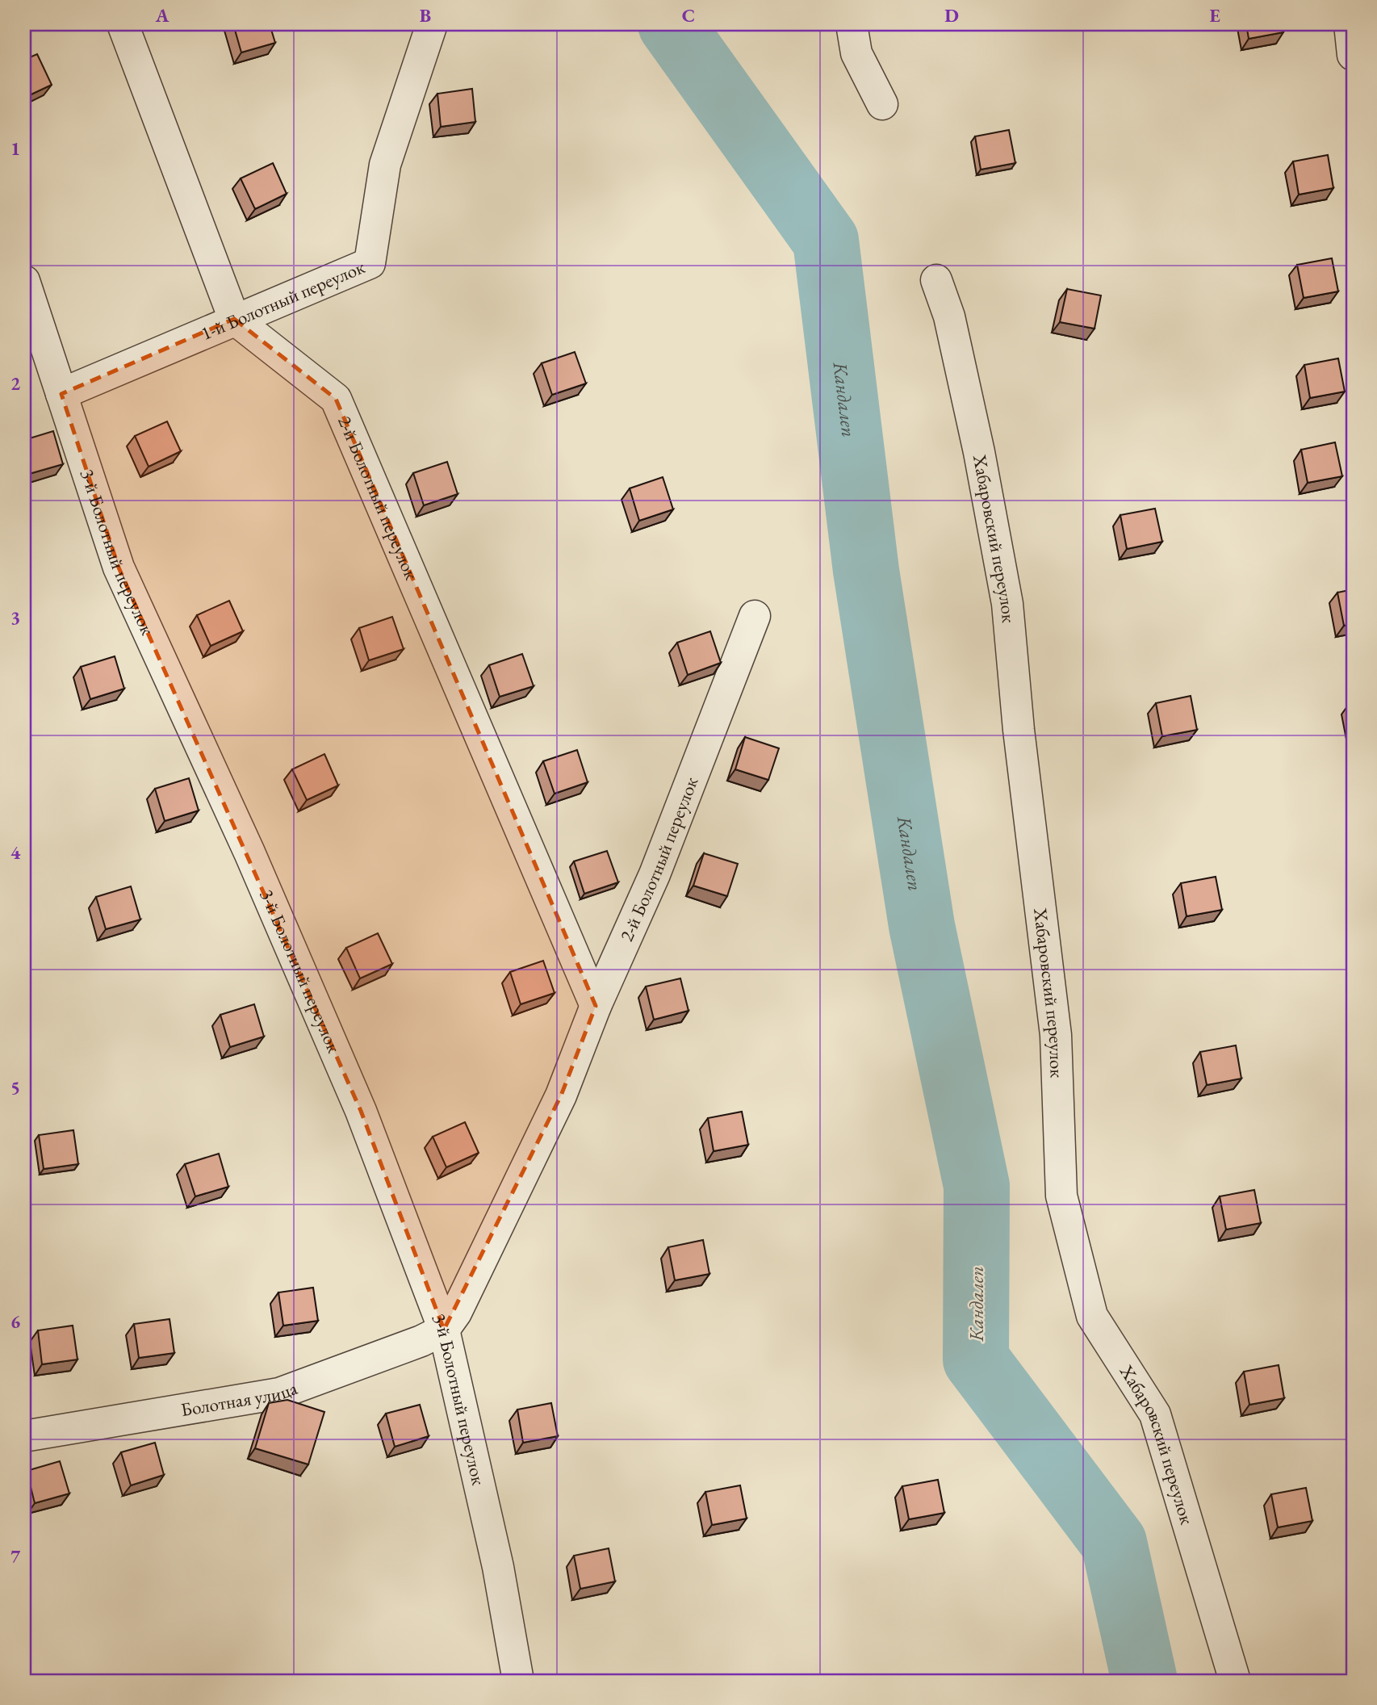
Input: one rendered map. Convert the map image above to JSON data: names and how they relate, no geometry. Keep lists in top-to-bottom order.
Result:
{
  "streets": {
    "street": [
      "1-й Болотный переулок",
      "2-й Болотный переулок",
      "Хабаровский переулок",
      "3-й Болотный переулок",
      "Болотная улица"
    ]
  },
  "crossings": [
    ["1-й Болотный переулок", "2-й Болотный переулок"],
    ["1-й Болотный переулок", "3-й Болотный переулок"],
    ["2-й Болотный переулок", "3-й Болотный переулок"],
    ["2-й Болотный переулок", "Болотная улица"],
    ["3-й Болотный переулок", "Болотная улица"]
  ],
  "water": ["Кандалеп"],
  "grid": {
    "columns": [
      "A",
      "B",
      "C",
      "D",
      "E"
    ],
    "rows": [
      "1",
      "2",
      "3",
      "4",
      "5",
      "6",
      "7"
    ]
  }
}
